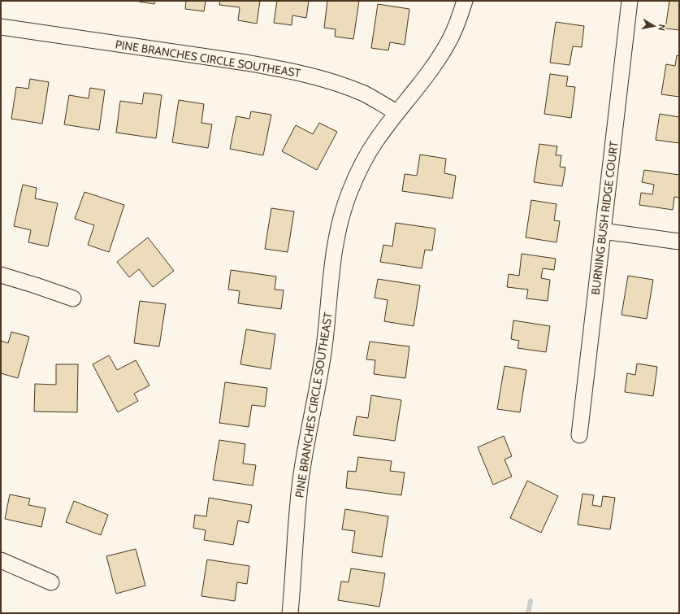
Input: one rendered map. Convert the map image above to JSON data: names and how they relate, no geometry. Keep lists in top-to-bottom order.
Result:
{
  "streets": {
    "street": ["PINE BRANCHES CIRCLE SOUTHEAST", "BURNING BUSH RIDGE COURT"]
  },
  "north": "right"
}
